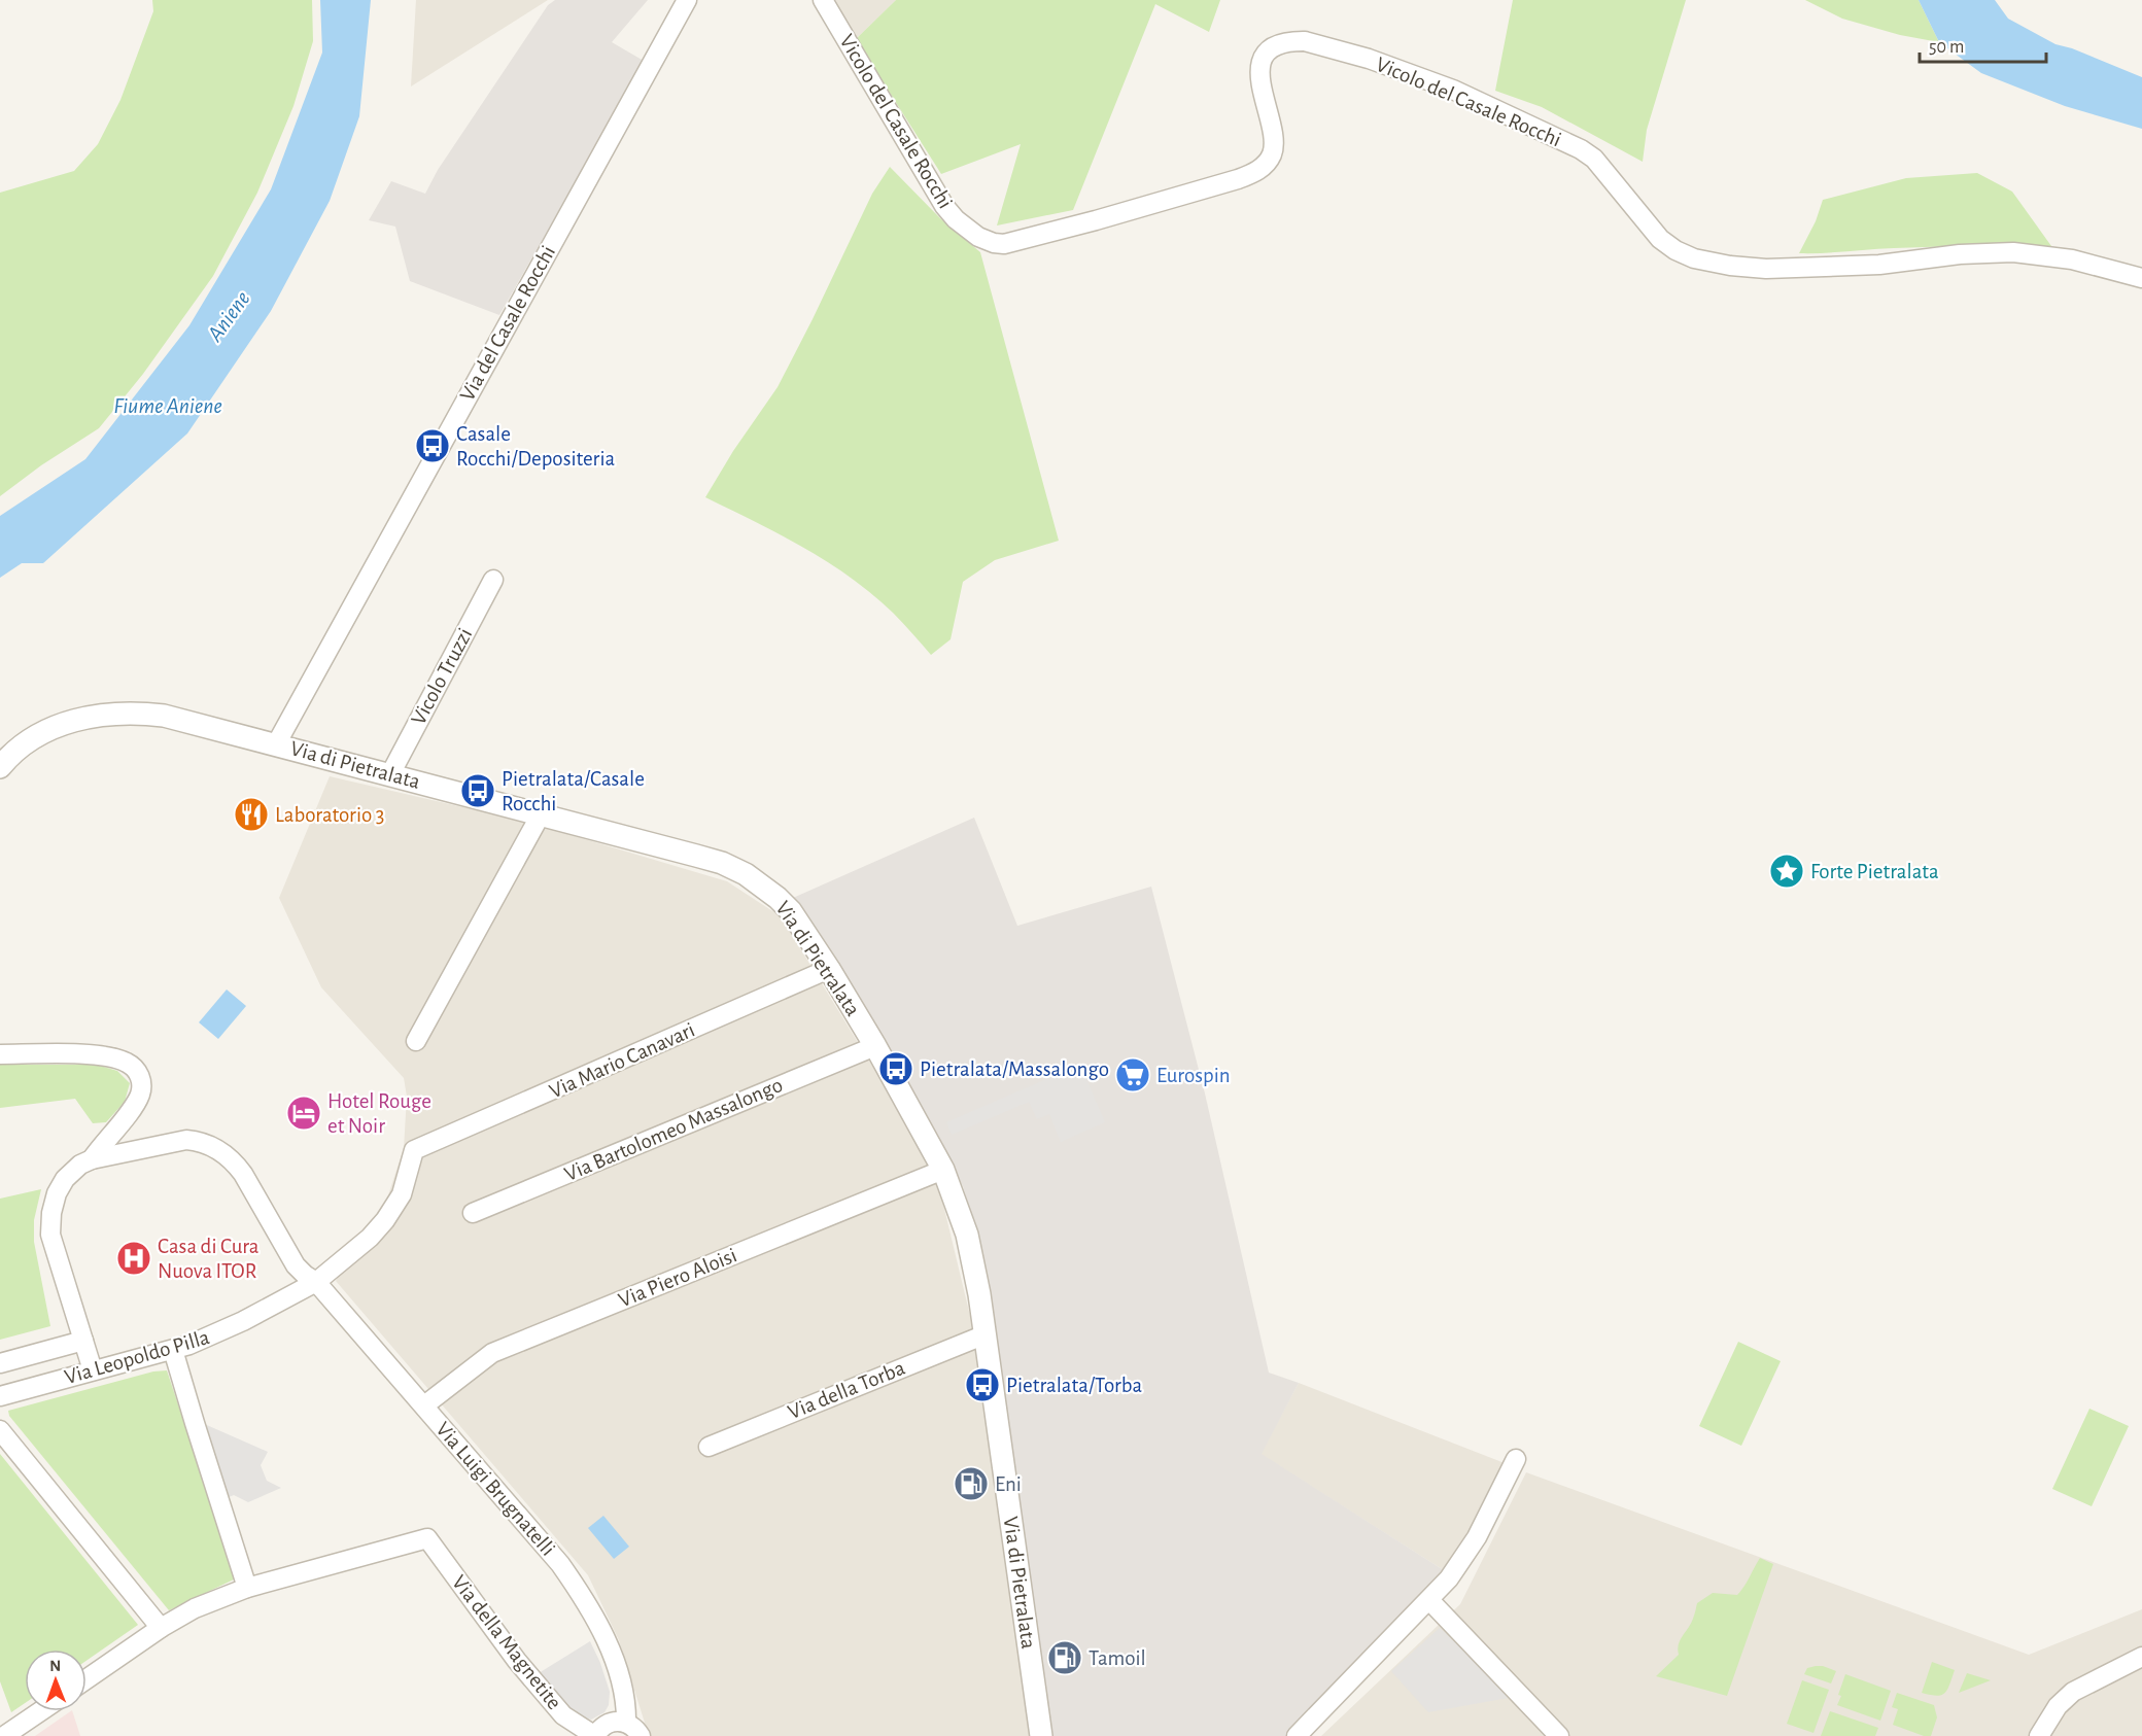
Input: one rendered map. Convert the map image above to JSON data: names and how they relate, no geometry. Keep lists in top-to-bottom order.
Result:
{
  "streets": {
    "street": [
      "Vicolo del Casale Rocchi",
      "Via del Casale Rocchi",
      "Vicolo Truzzi",
      "Via di Pietralata",
      "Via Mario Canavari",
      "Via Bartolomeo Massalongo",
      "Via Piero Aloisi",
      "Via Leopoldo Pilla",
      "Via della Torba",
      "Via Luigi Brugnatelli",
      "Via della Magnetite"
    ]
  },
  "crossings": [
    ["Via del Casale Rocchi", "Via di Pietralata"],
    ["Vicolo Truzzi", "Via di Pietralata"],
    ["Via di Pietralata", "Via Mario Canavari"],
    ["Via di Pietralata", "Via Bartolomeo Massalongo"],
    ["Via di Pietralata", "Via Piero Aloisi"],
    ["Via di Pietralata", "Via della Torba"],
    ["Via Mario Canavari", "Via Leopoldo Pilla"],
    ["Via Piero Aloisi", "Via Luigi Brugnatelli"],
    ["Via Leopoldo Pilla", "Via Luigi Brugnatelli"]
  ],
  "water": ["Aniene", "Fiume Aniene"],
  "places": {
    "bus stop": [
      "Casale Rocchi/Depositeria",
      "Pietralata/Casale Rocchi",
      "Pietralata/Massalongo",
      "Pietralata/Torba"
    ],
    "restaurant": ["Laboratorio 3"],
    "place": ["Forte Pietralata"],
    "supermarket": ["Eurospin"],
    "hotel": ["Hotel Rouge et Noir"],
    "hospital": ["Casa di Cura Nuova ITOR"],
    "fuel station": ["Eni", "Tamoil"]
  },
  "scale_bar": "50 m",
  "north": "top"
}
